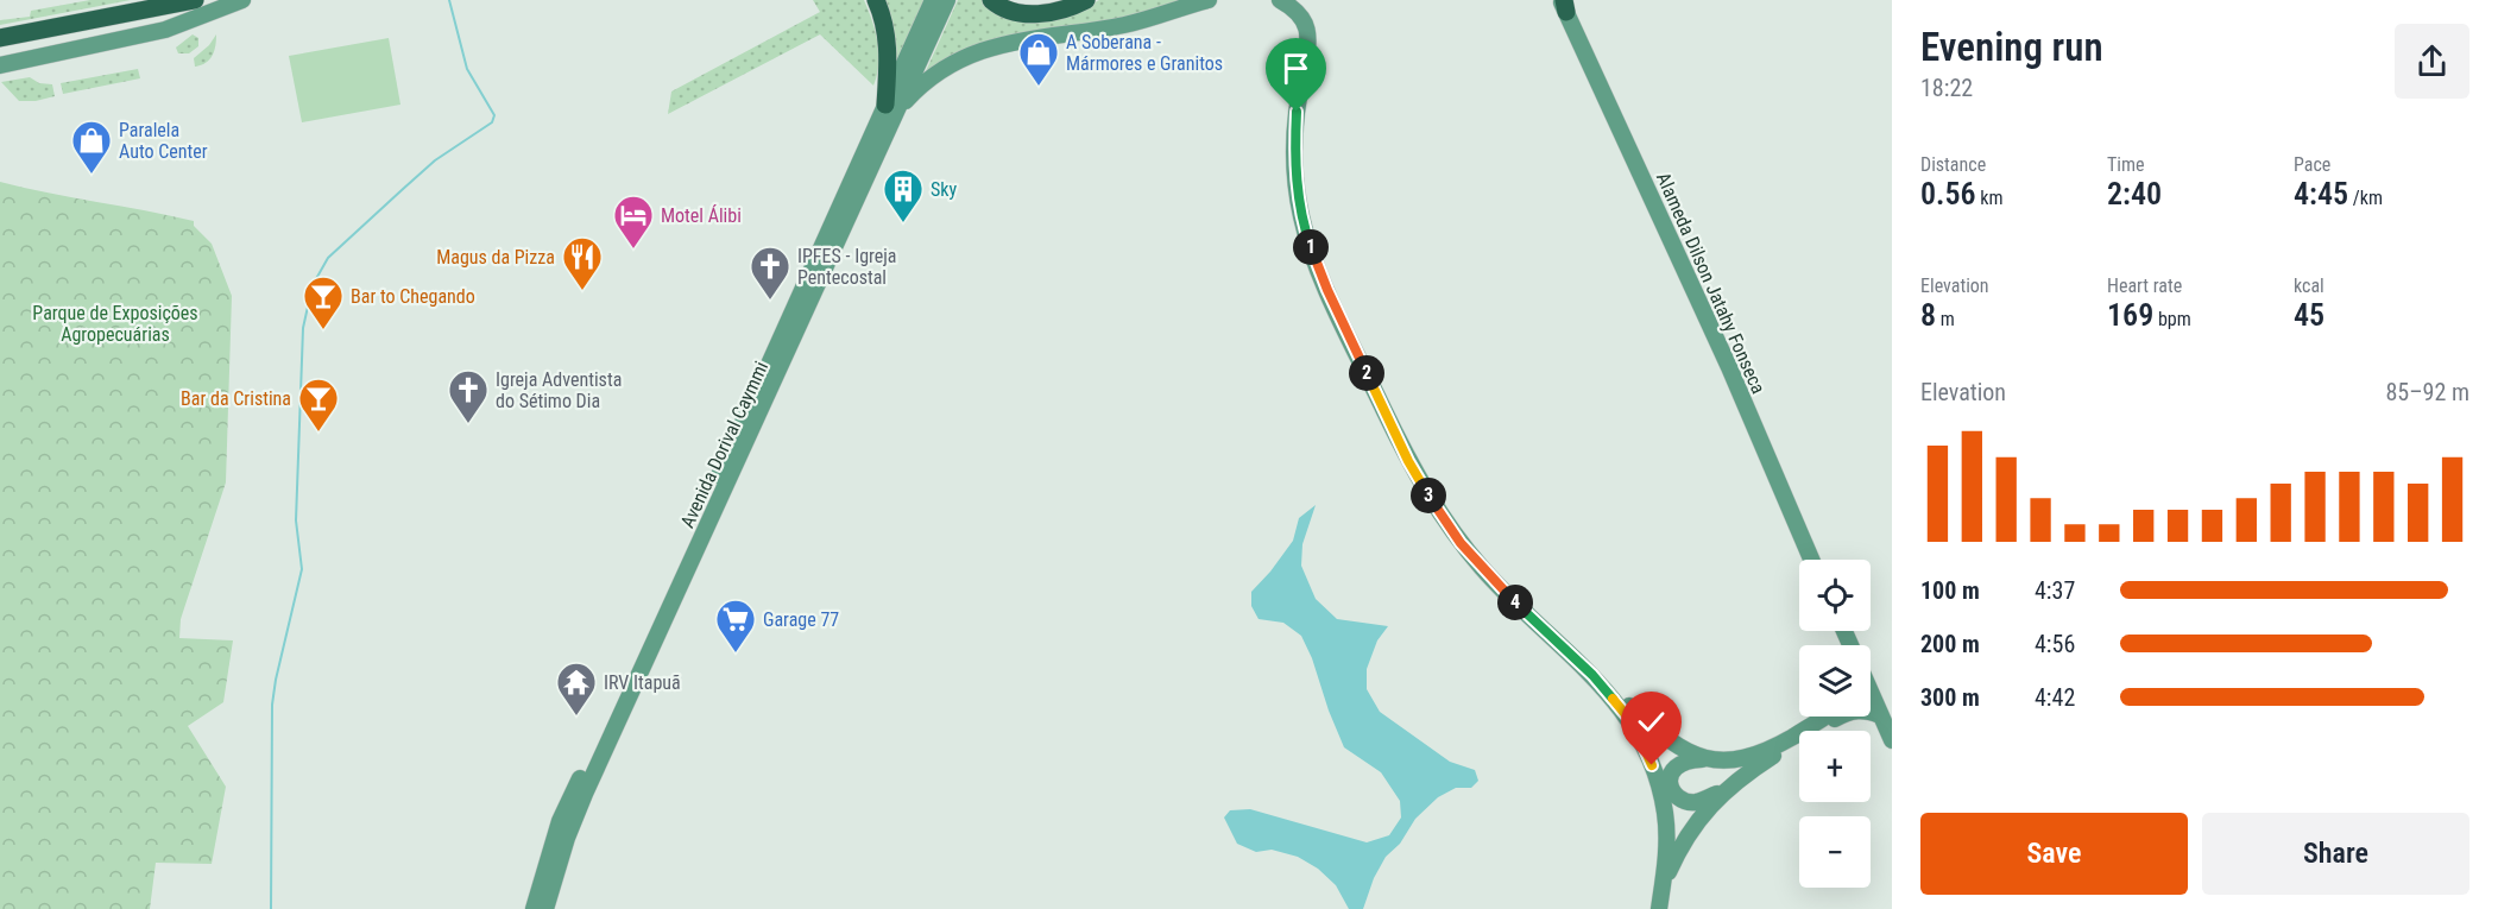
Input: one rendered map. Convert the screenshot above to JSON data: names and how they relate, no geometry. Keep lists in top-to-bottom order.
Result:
{
  "streets": {
    "main road": ["Alameda Dilson Jatahy Fonseca", "Avenida Dorival Caymmi"]
  },
  "parks": ["Parque de Exposições Agropecuárias"],
  "places": {
    "shop": ["A Soberana - Mármores e Granitos", "Paralela Auto Center"],
    "building": ["Sky"],
    "hotel": ["Motel Álibi"],
    "restaurant": ["Magus da Pizza"],
    "church": ["IPFES - Igreja Pentecostal", "Igreja Adventista do Sétimo Dia"],
    "bar": ["Bar to Chegando", "Bar da Cristina"],
    "supermarket": ["Garage 77"],
    "temple": ["IRV Itapuã"]
  },
  "page": {
    "heading": ["Evening run", "18:22"],
    "stats": [
      ["Distance", "0.56 km"],
      ["Time", "2:40"],
      ["Pace", "4:45 /km"],
      ["Elevation", "8 m"],
      ["Heart rate", "169 bpm"],
      ["kcal", "45"]
    ],
    "pins": [
      "1",
      "2",
      "3",
      "4"
    ],
    "chart": ["Elevation", "85–92 m"],
    "map_buttons": ["+", "−"],
    "list": [
      {
        "name": "100 m",
        "note": "4:37"
      },
      {
        "name": "200 m",
        "note": "4:56"
      },
      {
        "name": "300 m",
        "note": "4:42"
      }
    ],
    "buttons": ["Save", "Share"]
  }
}
